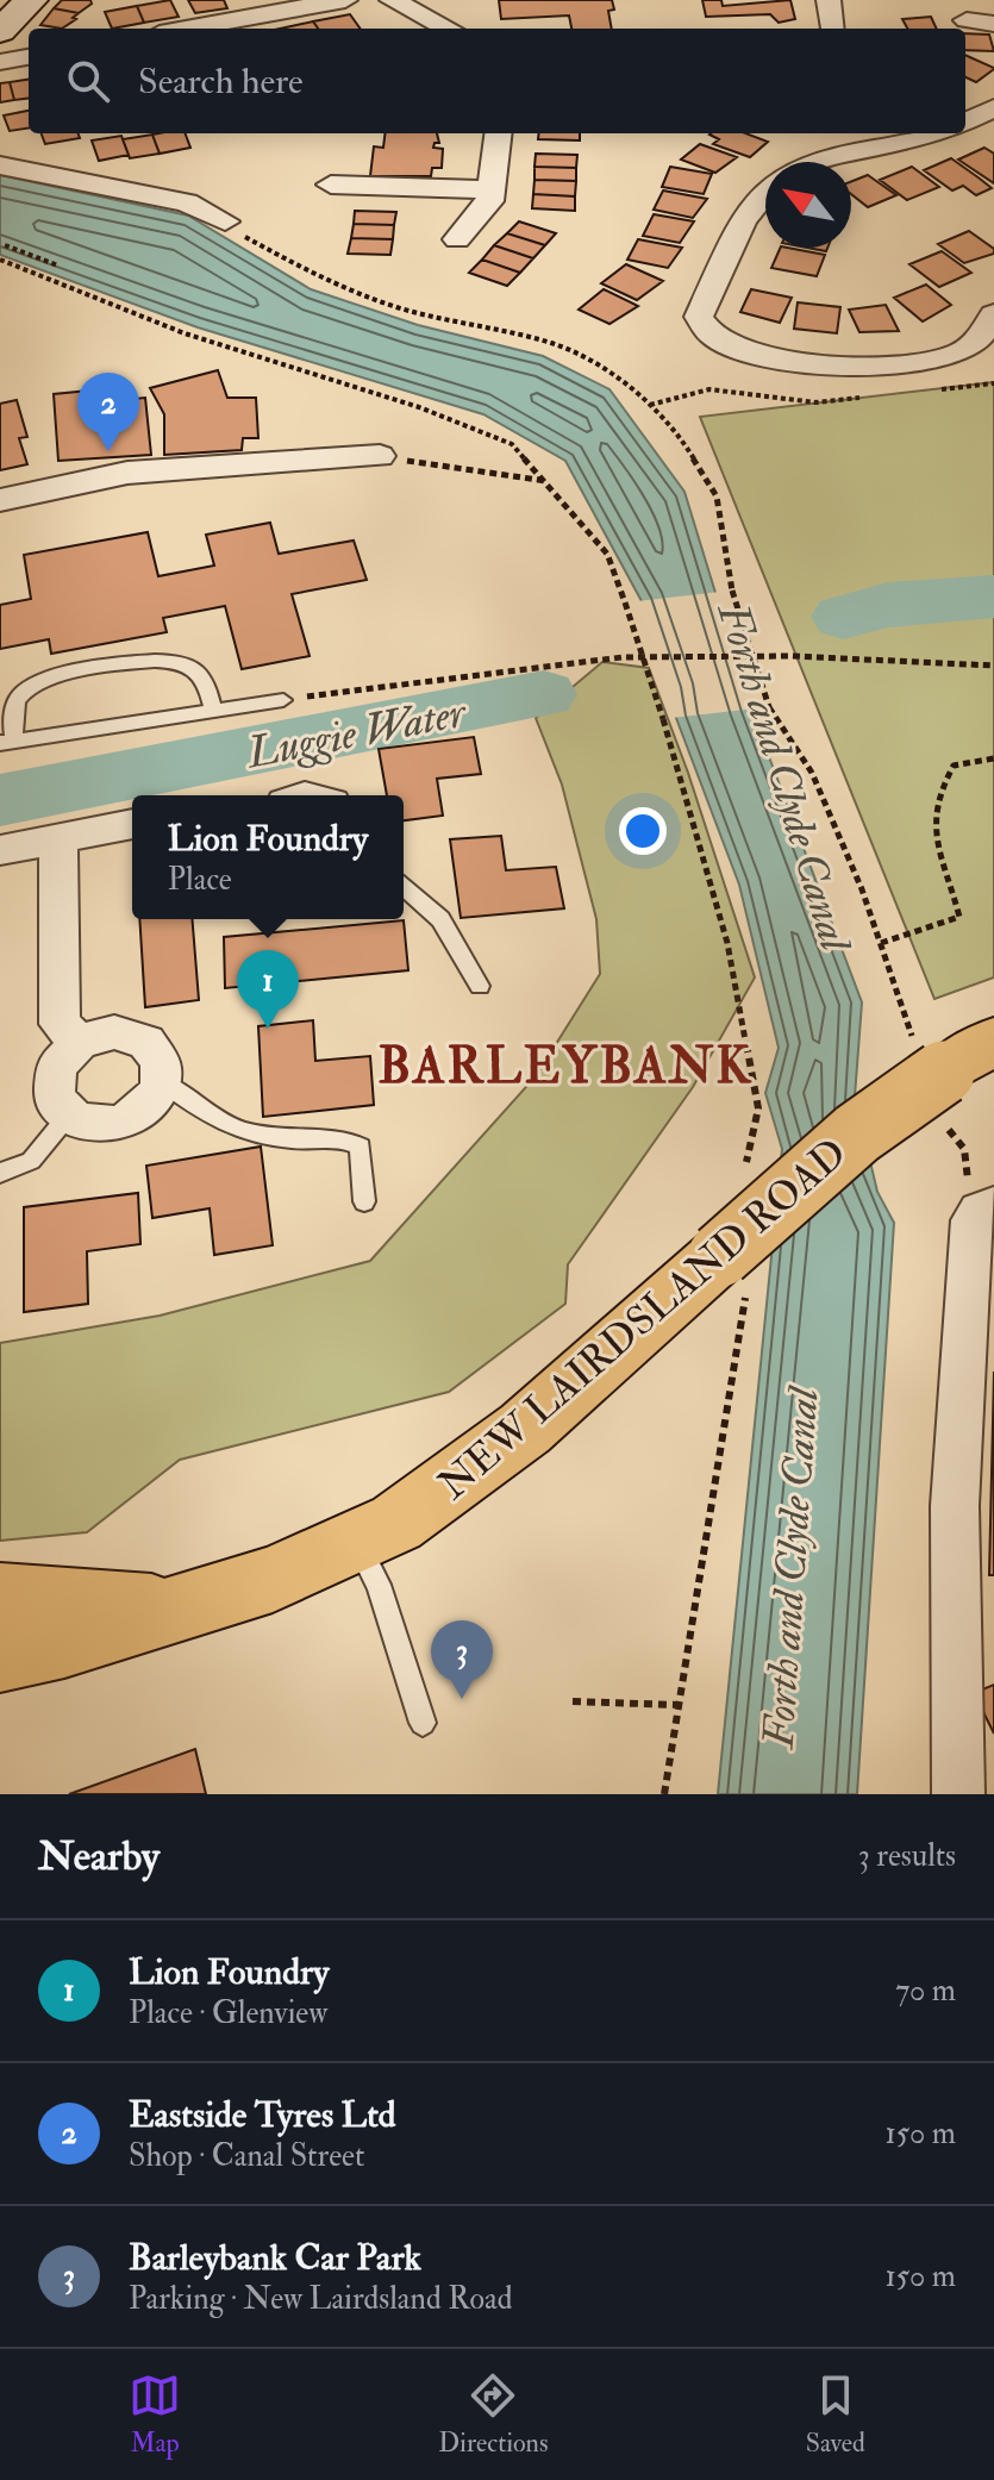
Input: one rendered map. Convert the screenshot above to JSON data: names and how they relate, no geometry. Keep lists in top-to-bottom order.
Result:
{
  "streets": {
    "main road": ["NEW LAIRDSLAND ROAD"]
  },
  "districts": ["BARLEYBANK"],
  "water": ["Luggie Water", "Forth and Clyde Canal"],
  "north": "top left",
  "page": {
    "search": "Search here",
    "pins": ["2", "1", "3"],
    "popup": ["Lion Foundry", "Place"],
    "heading": ["Nearby", "3 results"],
    "list": [
      {
        "mark": "1",
        "name": "Lion Foundry",
        "note": "Place · Glenview",
        "value": "70 m"
      },
      {
        "mark": "2",
        "name": "Eastside Tyres Ltd",
        "note": "Shop · Canal Street",
        "value": "150 m"
      },
      {
        "mark": "3",
        "name": "Barleybank Car Park",
        "note": "Parking · New Lairdsland Road",
        "value": "150 m"
      }
    ],
    "nav": ["Map", "Directions", "Saved"]
  }
}
